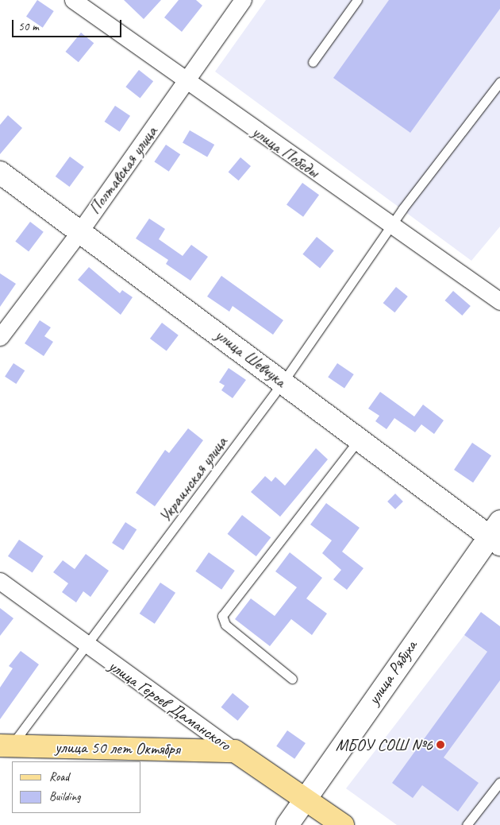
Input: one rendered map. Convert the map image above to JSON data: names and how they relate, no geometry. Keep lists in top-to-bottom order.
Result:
{
  "streets": {
    "main road": ["улица Героев Даманского", "улица 50 лет Октября"],
    "street": [
      "улица Победы",
      "Полтавская улица",
      "улица Шевчука",
      "улица Рябуха"
    ],
    "lane": ["Украинская улица"]
  },
  "crossings": [
    ["улица Победы", "Полтавская улица"],
    ["улица Победы", "Украинская улица"],
    ["Полтавская улица", "улица Шевчука"],
    ["улица Шевчука", "Украинская улица"],
    ["улица Шевчука", "улица Рябуха"],
    ["Украинская улица", "улица Героев Даманского"],
    ["Украинская улица", "улица 50 лет Октября"],
    ["улица Рябуха", "улица Героев Даманского"],
    ["улица Героев Даманского", "улица 50 лет Октября"]
  ],
  "places": ["МБОУ СОШ №6"],
  "legend": ["Road", "Building"],
  "scale_bar": "50 m"
}
